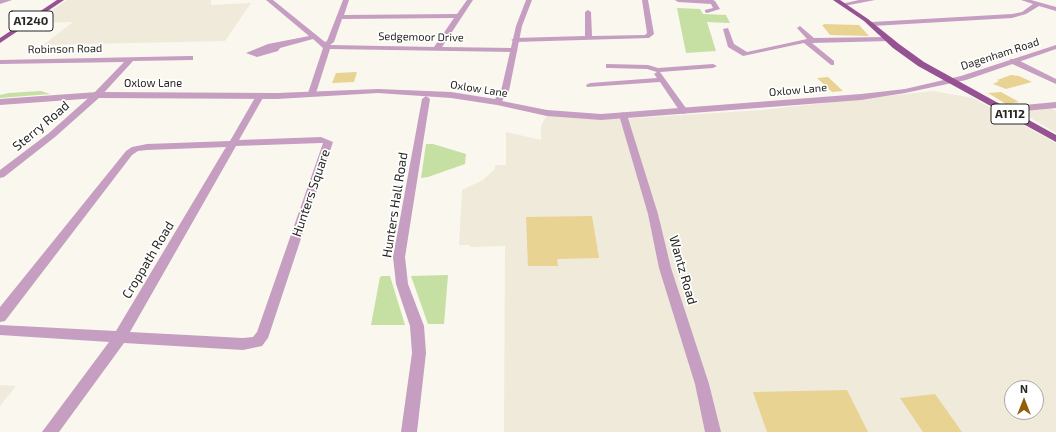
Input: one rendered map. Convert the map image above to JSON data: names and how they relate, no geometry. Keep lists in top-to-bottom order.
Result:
{
  "streets": {
    "main road": ["A1240", "A1112"],
    "street": [
      "Sedgemoor Drive",
      "Robinson Road",
      "Dagenham Road",
      "Oxlow Lane",
      "Sterry Road",
      "Hunters Square",
      "Hunters Hall Road",
      "Croppath Road",
      "Wantz Road"
    ]
  },
  "crossings": [
    ["Dagenham Road", "Oxlow Lane"],
    ["Dagenham Road", "A1112"],
    ["Oxlow Lane", "A1112"],
    ["Oxlow Lane", "Sterry Road"],
    ["Oxlow Lane", "Croppath Road"],
    ["Oxlow Lane", "Wantz Road"],
    ["Hunters Square", "Croppath Road"]
  ],
  "north": "top"
}
